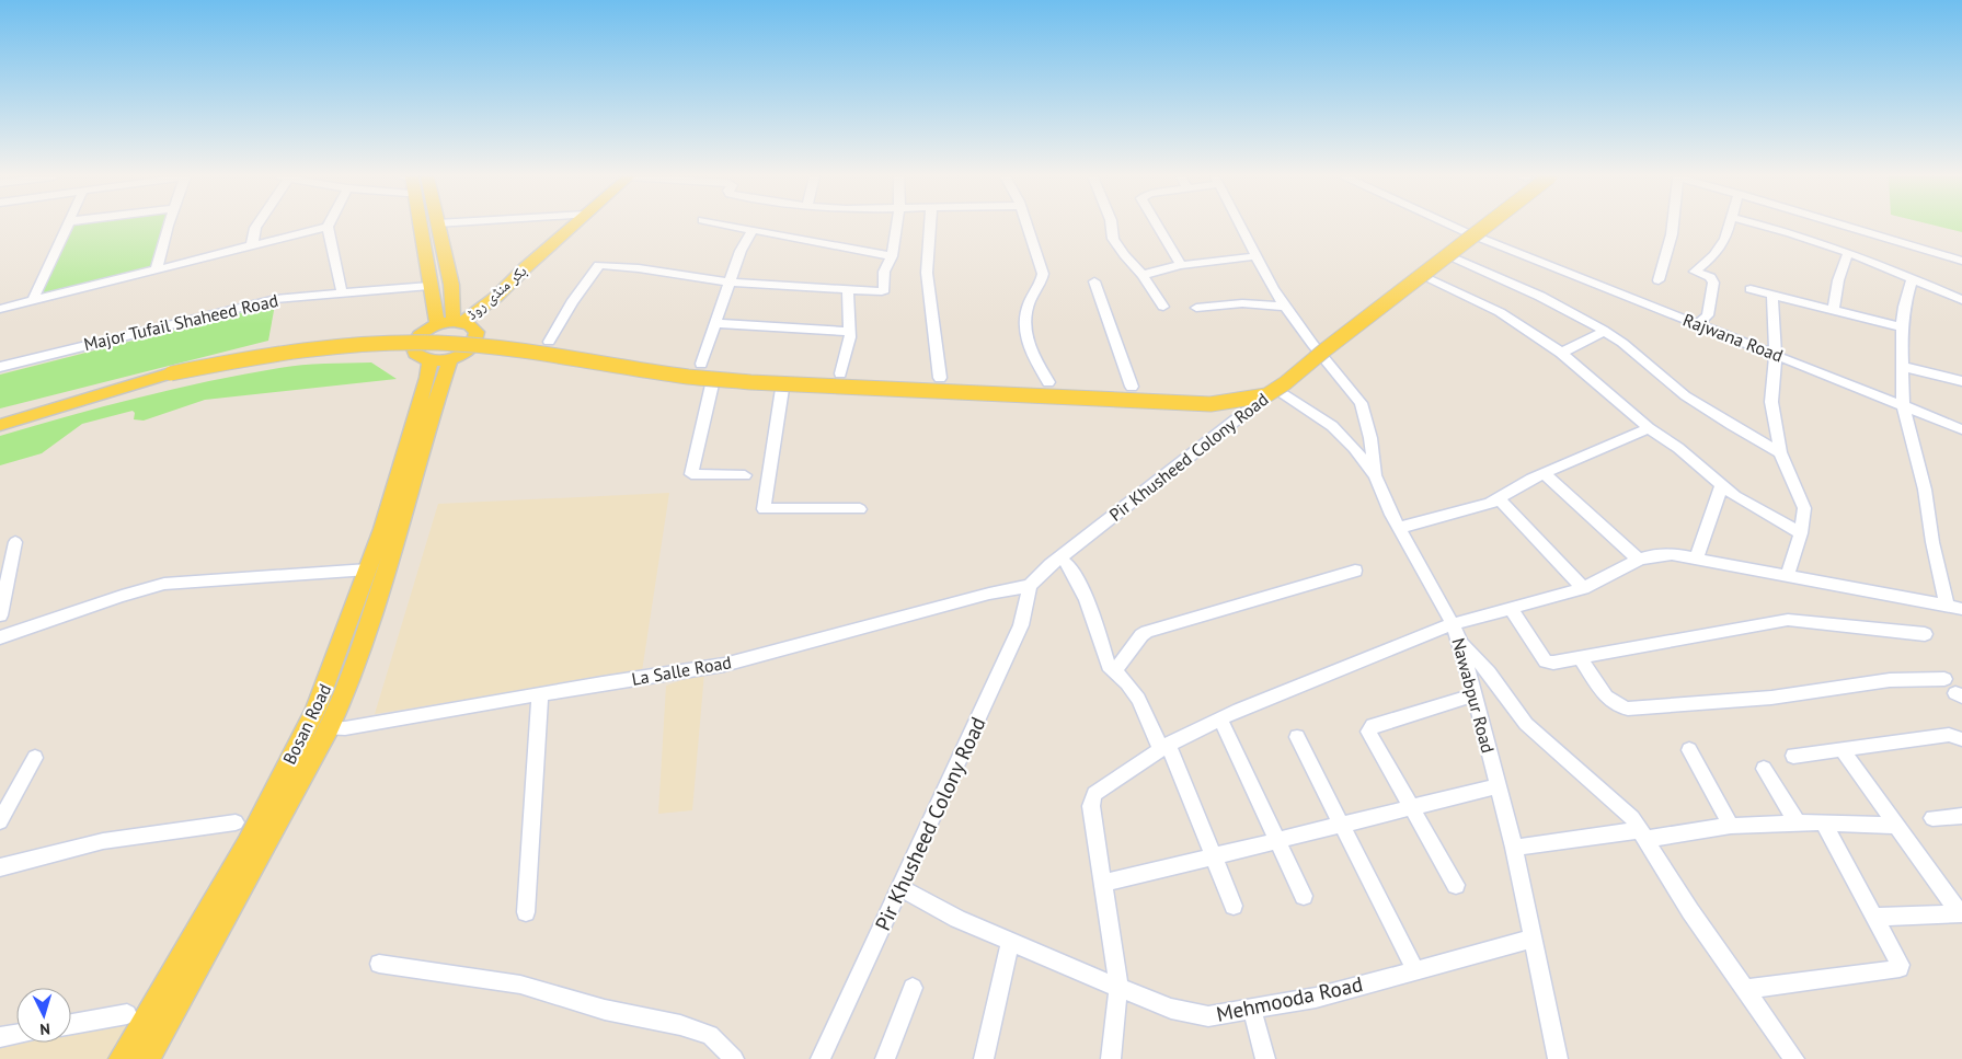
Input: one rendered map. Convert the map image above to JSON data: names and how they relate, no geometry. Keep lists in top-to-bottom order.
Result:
{
  "streets": {
    "main road": ["بکر منڈی روڈ", "Bosan Road"],
    "street": [
      "Major Tufail Shaheed Road",
      "Rajwana Road",
      "Pir Khusheed Colony Road",
      "La Salle Road",
      "Nawabpur Road",
      "Mehmooda Road"
    ]
  },
  "crossings": [
    ["Pir Khusheed Colony Road", "La Salle Road"],
    ["Pir Khusheed Colony Road", "Mehmooda Road"],
    ["La Salle Road", "Bosan Road"],
    ["Nawabpur Road", "Mehmooda Road"]
  ],
  "north": "bottom"
}
